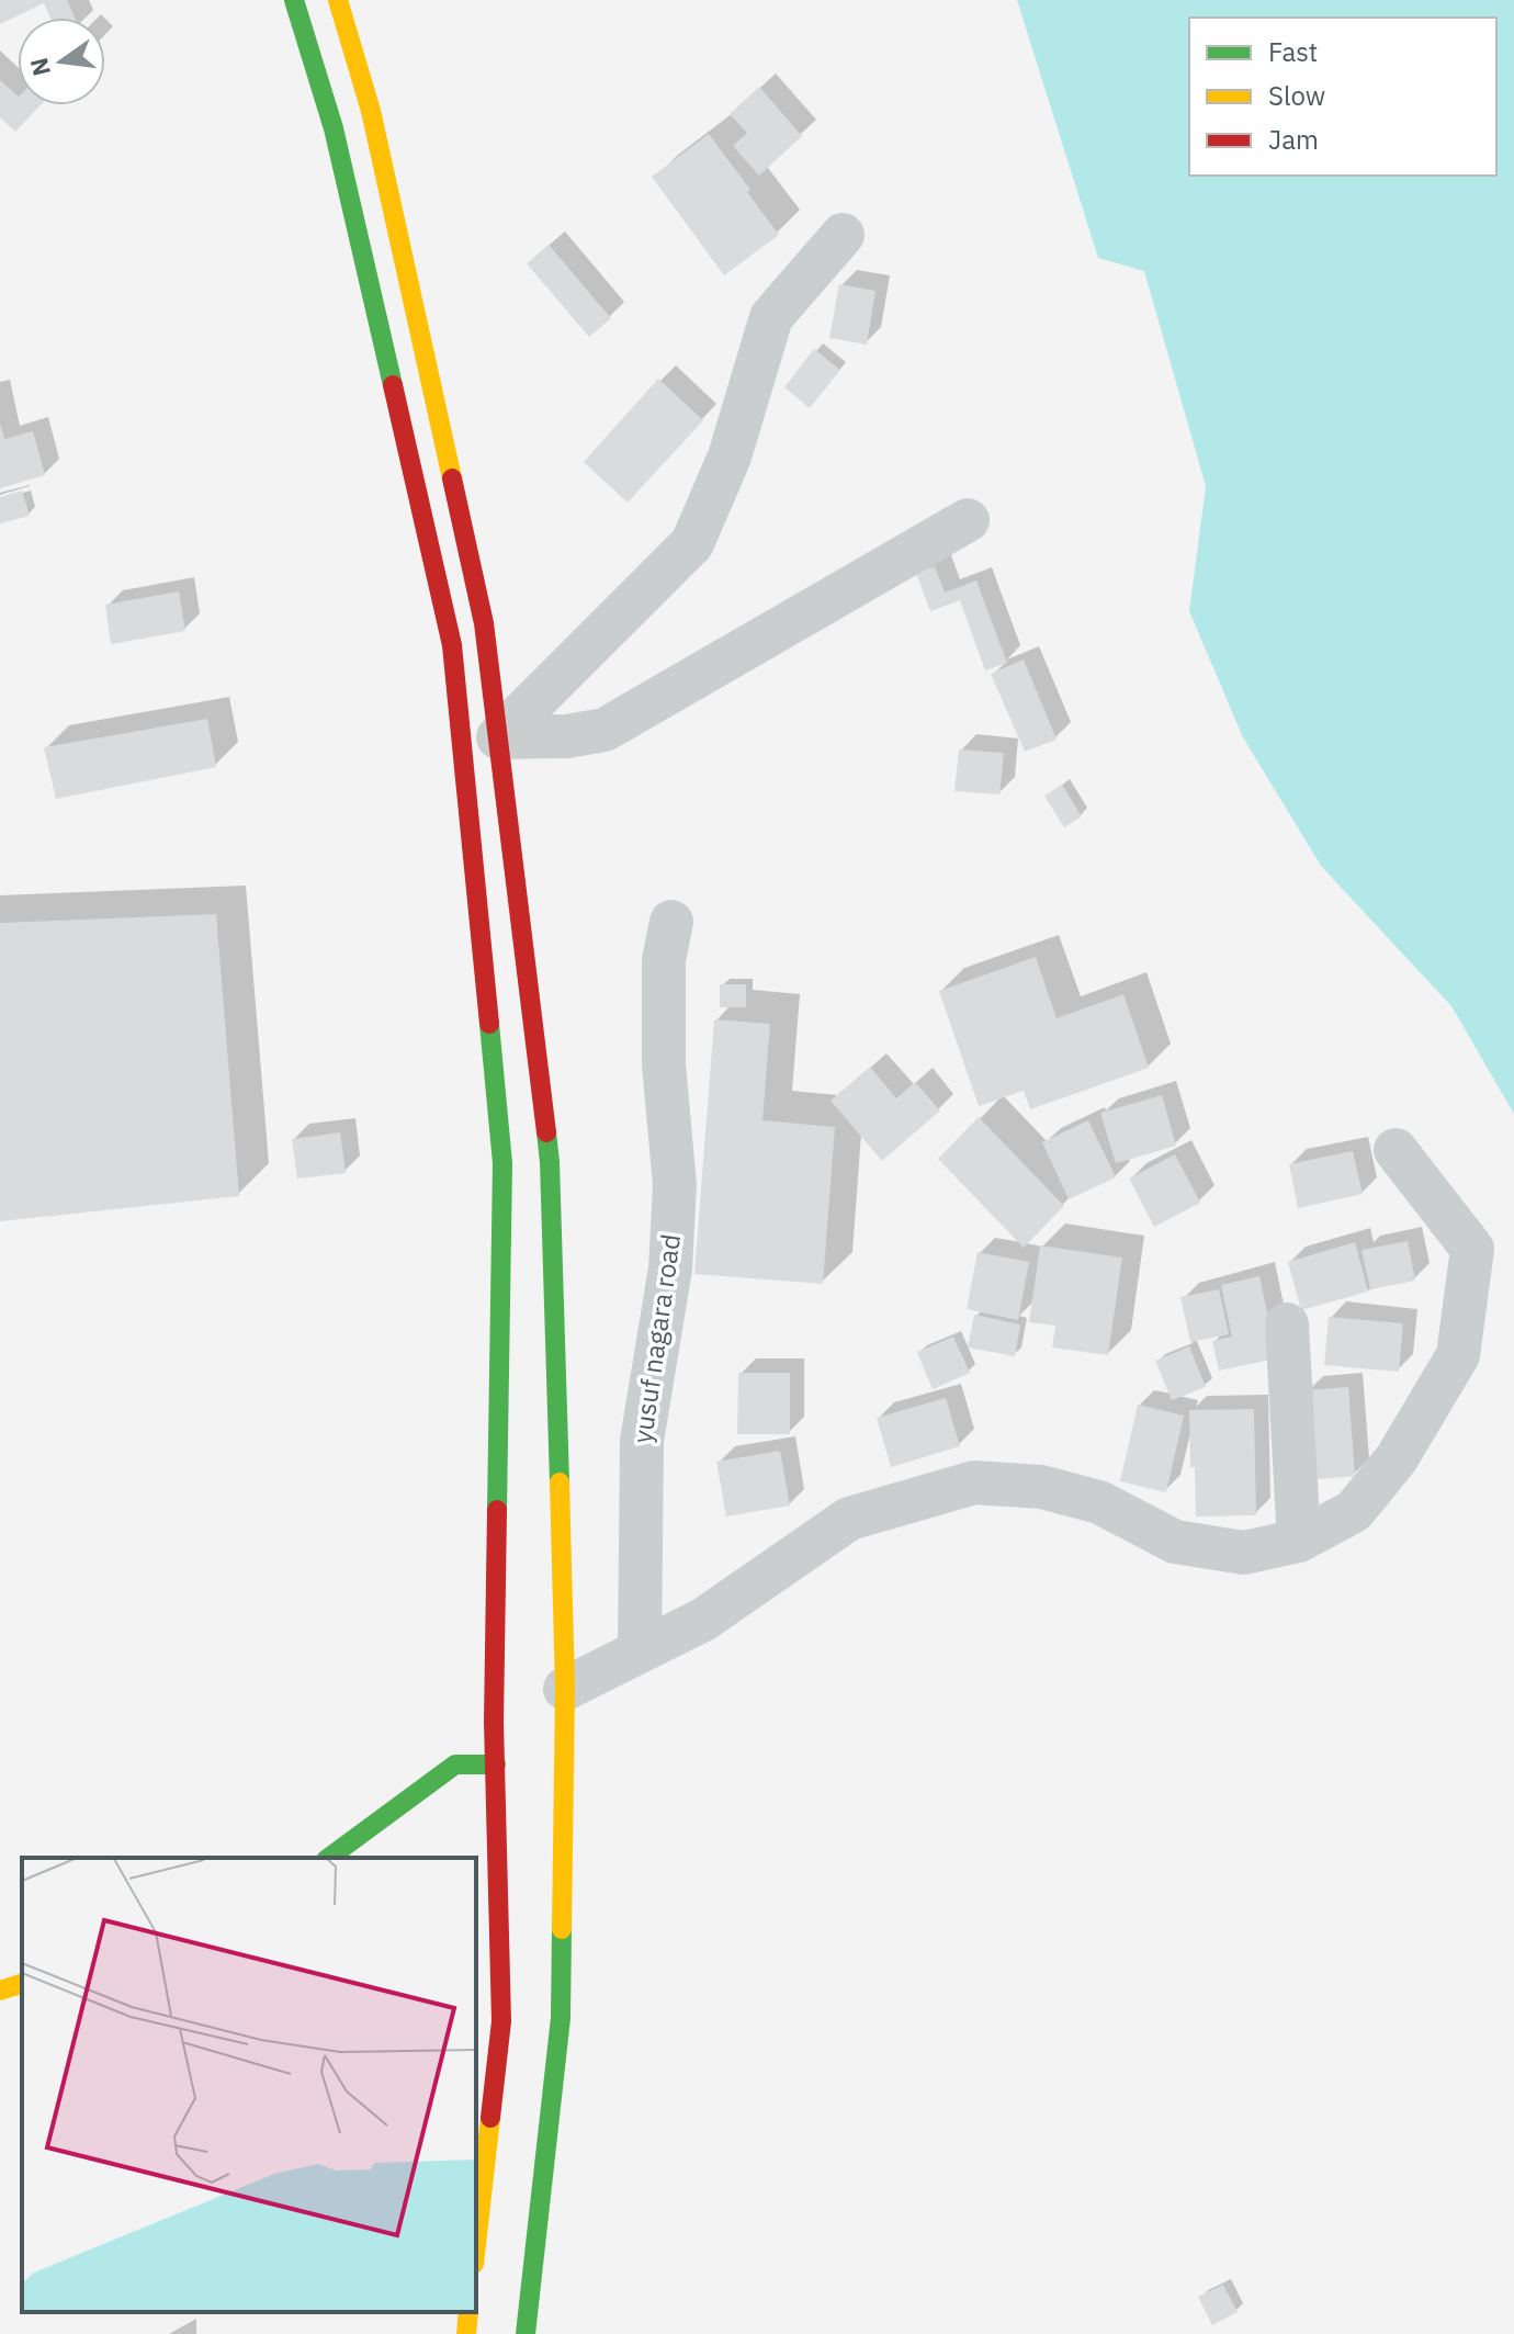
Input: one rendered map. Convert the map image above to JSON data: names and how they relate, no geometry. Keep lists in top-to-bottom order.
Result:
{
  "streets": {
    "street": ["yusuf nagara road"]
  },
  "legend": ["Fast", "Slow", "Jam"],
  "north": "left"
}
